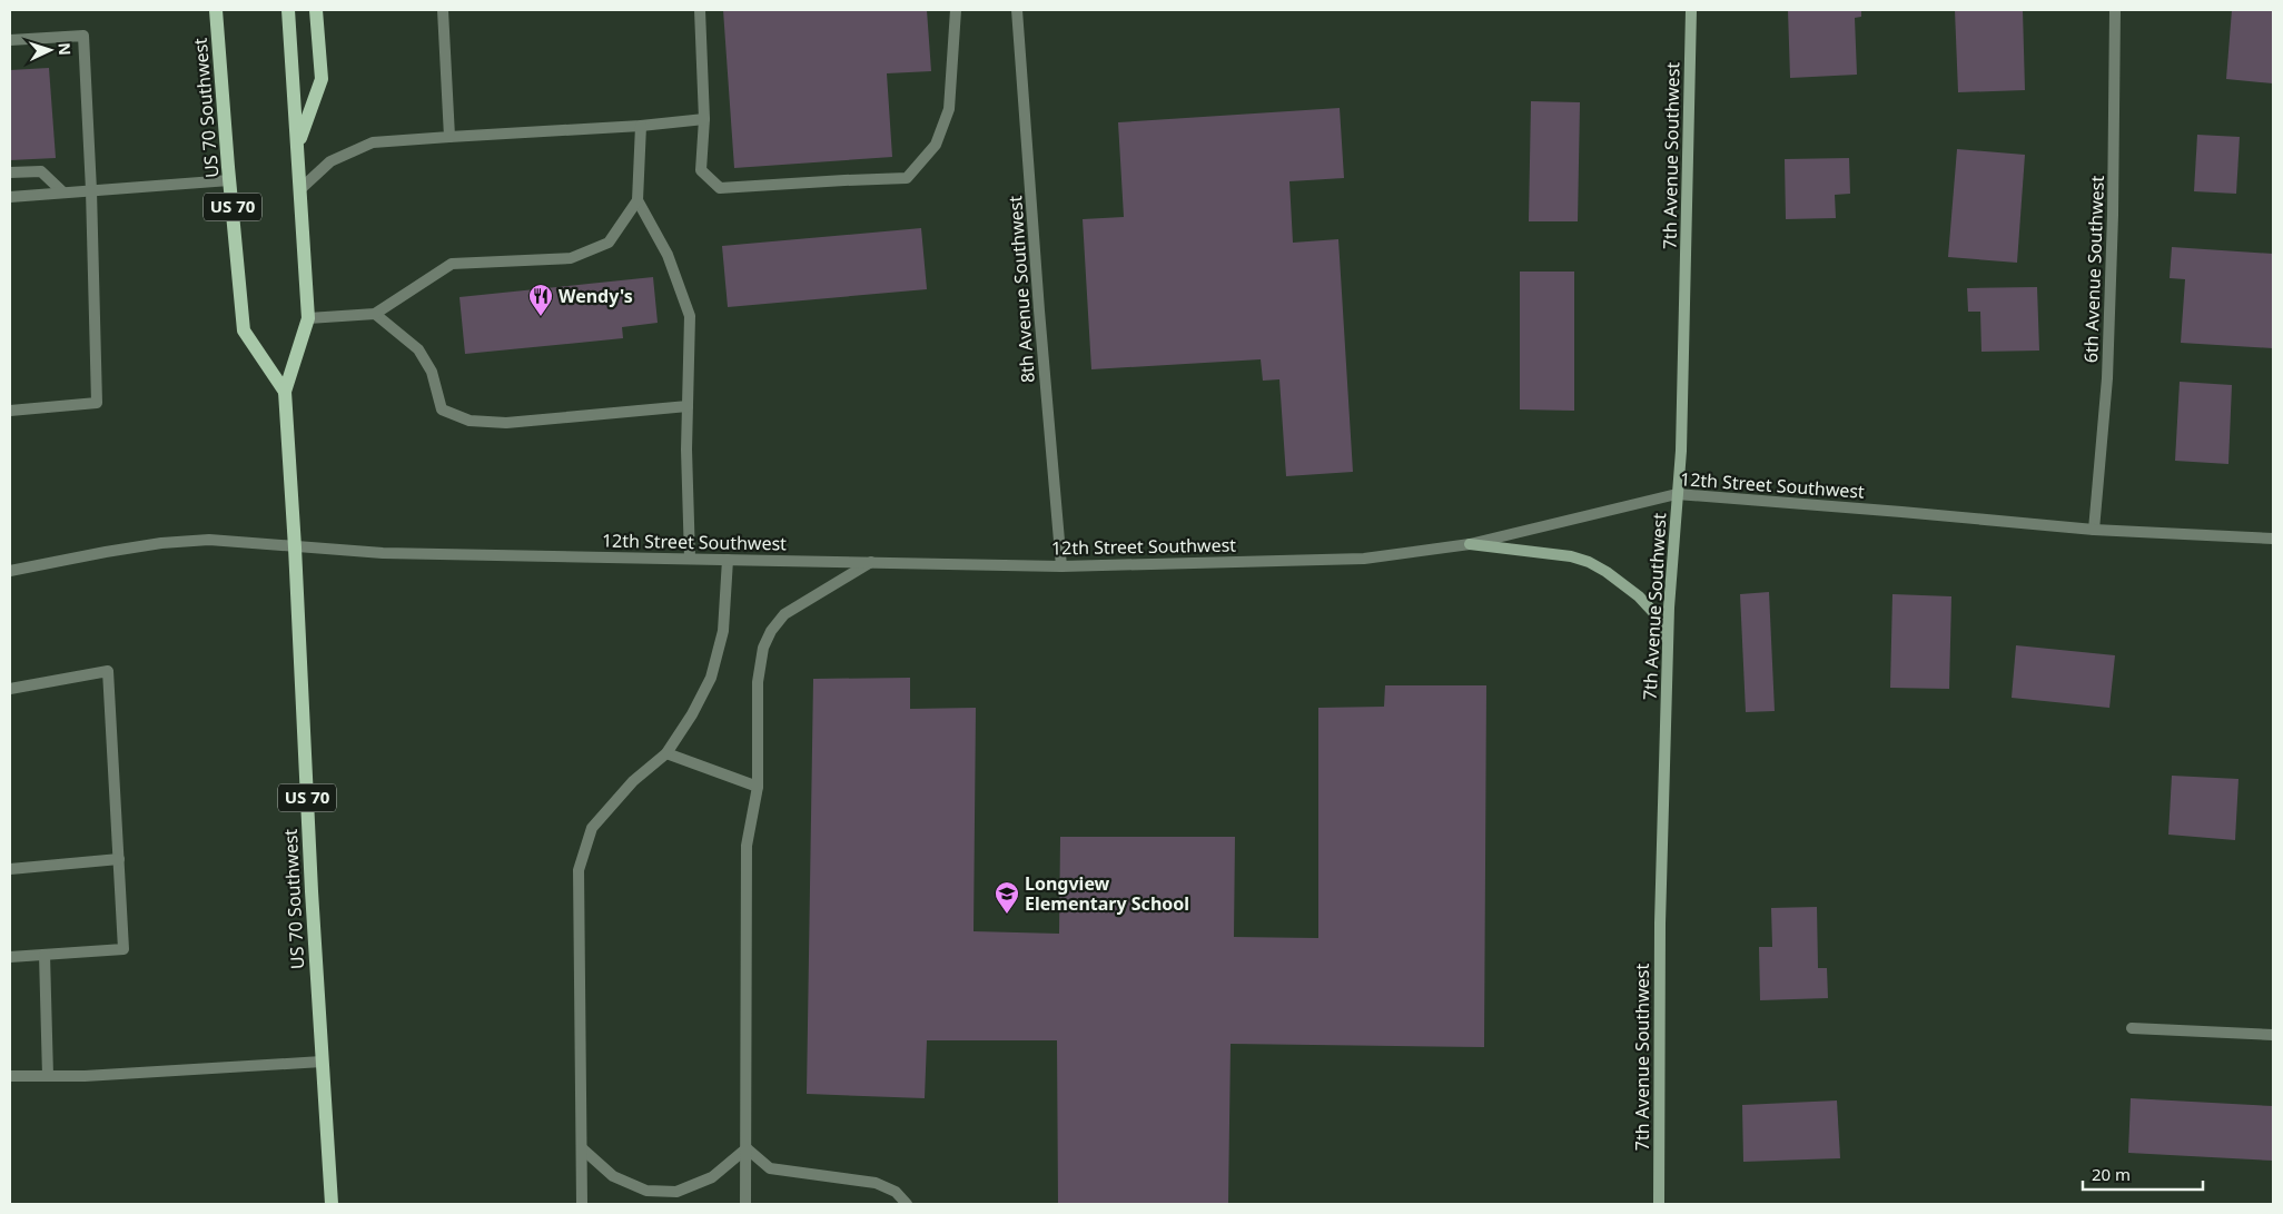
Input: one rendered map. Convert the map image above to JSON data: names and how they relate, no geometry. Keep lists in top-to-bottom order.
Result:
{
  "streets": {
    "main road": ["US 70 Southwest", "US 70"],
    "street": [
      "7th Avenue Southwest",
      "6th Avenue Southwest",
      "8th Avenue Southwest",
      "12th Street Southwest"
    ]
  },
  "crossings": [
    ["US 70 Southwest", "12th Street Southwest"],
    ["7th Avenue Southwest", "12th Street Southwest"],
    ["6th Avenue Southwest", "12th Street Southwest"],
    ["8th Avenue Southwest", "12th Street Southwest"]
  ],
  "places": {
    "restaurant": ["Wendy's"],
    "school or university": ["Longview Elementary School"]
  },
  "scale_bar": "20 m",
  "north": "right"
}
